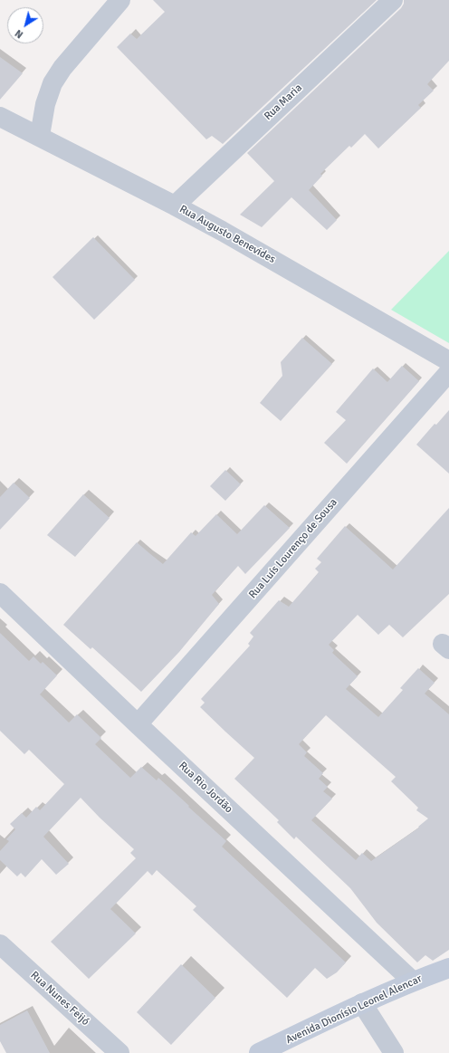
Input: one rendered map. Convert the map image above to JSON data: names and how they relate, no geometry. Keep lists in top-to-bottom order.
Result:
{
  "streets": {
    "main road": ["Avenida Dionísio Leonel Alencar"],
    "street": [
      "Rua Maria",
      "Rua Augusto Benevides",
      "Rua Luís Lourenço de Sousa",
      "Rua Rio Jordão",
      "Rua Nunes Feijó"
    ]
  },
  "crossings": [
    ["Rua Maria", "Rua Augusto Benevides"],
    ["Rua Luís Lourenço de Sousa", "Rua Rio Jordão"],
    ["Rua Rio Jordão", "Avenida Dionísio Leonel Alencar"]
  ],
  "north": "bottom left"
}
